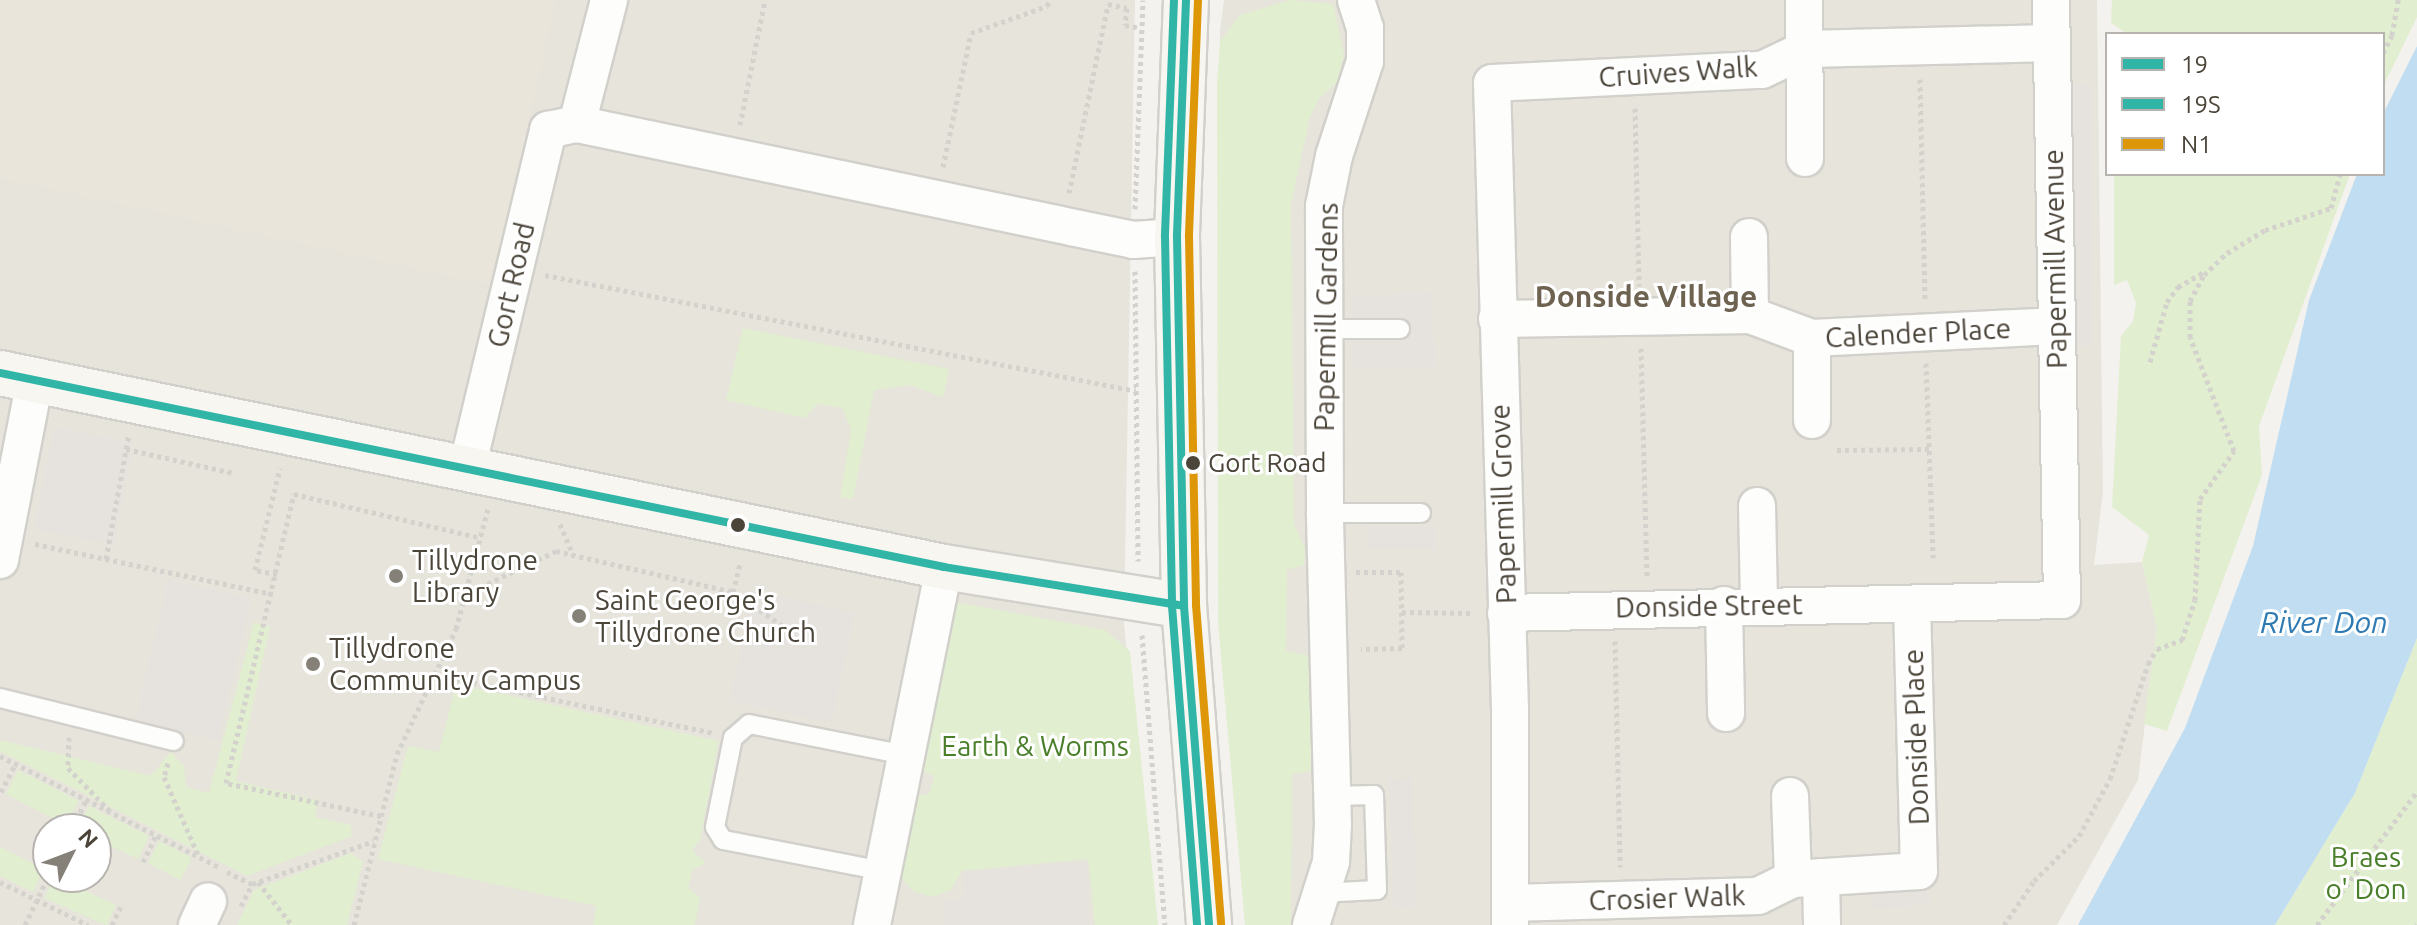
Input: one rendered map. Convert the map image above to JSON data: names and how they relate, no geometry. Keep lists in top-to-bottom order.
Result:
{
  "streets": {
    "street": [
      "Cruives Walk",
      "Papermill Avenue",
      "Gort Road",
      "Papermill Gardens",
      "Calender Place",
      "Papermill Grove",
      "Donside Street",
      "Donside Place",
      "Crosier Walk"
    ]
  },
  "crossings": [
    ["Cruives Walk", "Papermill Avenue"],
    ["Cruives Walk", "Papermill Grove"],
    ["Papermill Avenue", "Calender Place"],
    ["Papermill Avenue", "Donside Street"],
    ["Papermill Avenue", "Donside Place"],
    ["Calender Place", "Papermill Grove"],
    ["Papermill Grove", "Donside Street"],
    ["Papermill Grove", "Crosier Walk"],
    ["Donside Street", "Donside Place"],
    ["Donside Place", "Crosier Walk"]
  ],
  "districts": ["Donside Village"],
  "water": ["River Don"],
  "parks": ["Earth & Worms", "Braes o' Don"],
  "places": [
    "Gort Road",
    "Tillydrone Library",
    "Saint George's Tillydrone Church",
    "Tillydrone Community Campus"
  ],
  "lines": ["transit line 19", "transit line 19S", "transit line N1"],
  "legend": ["19", "19S", "N1"],
  "north": "top right"
}
